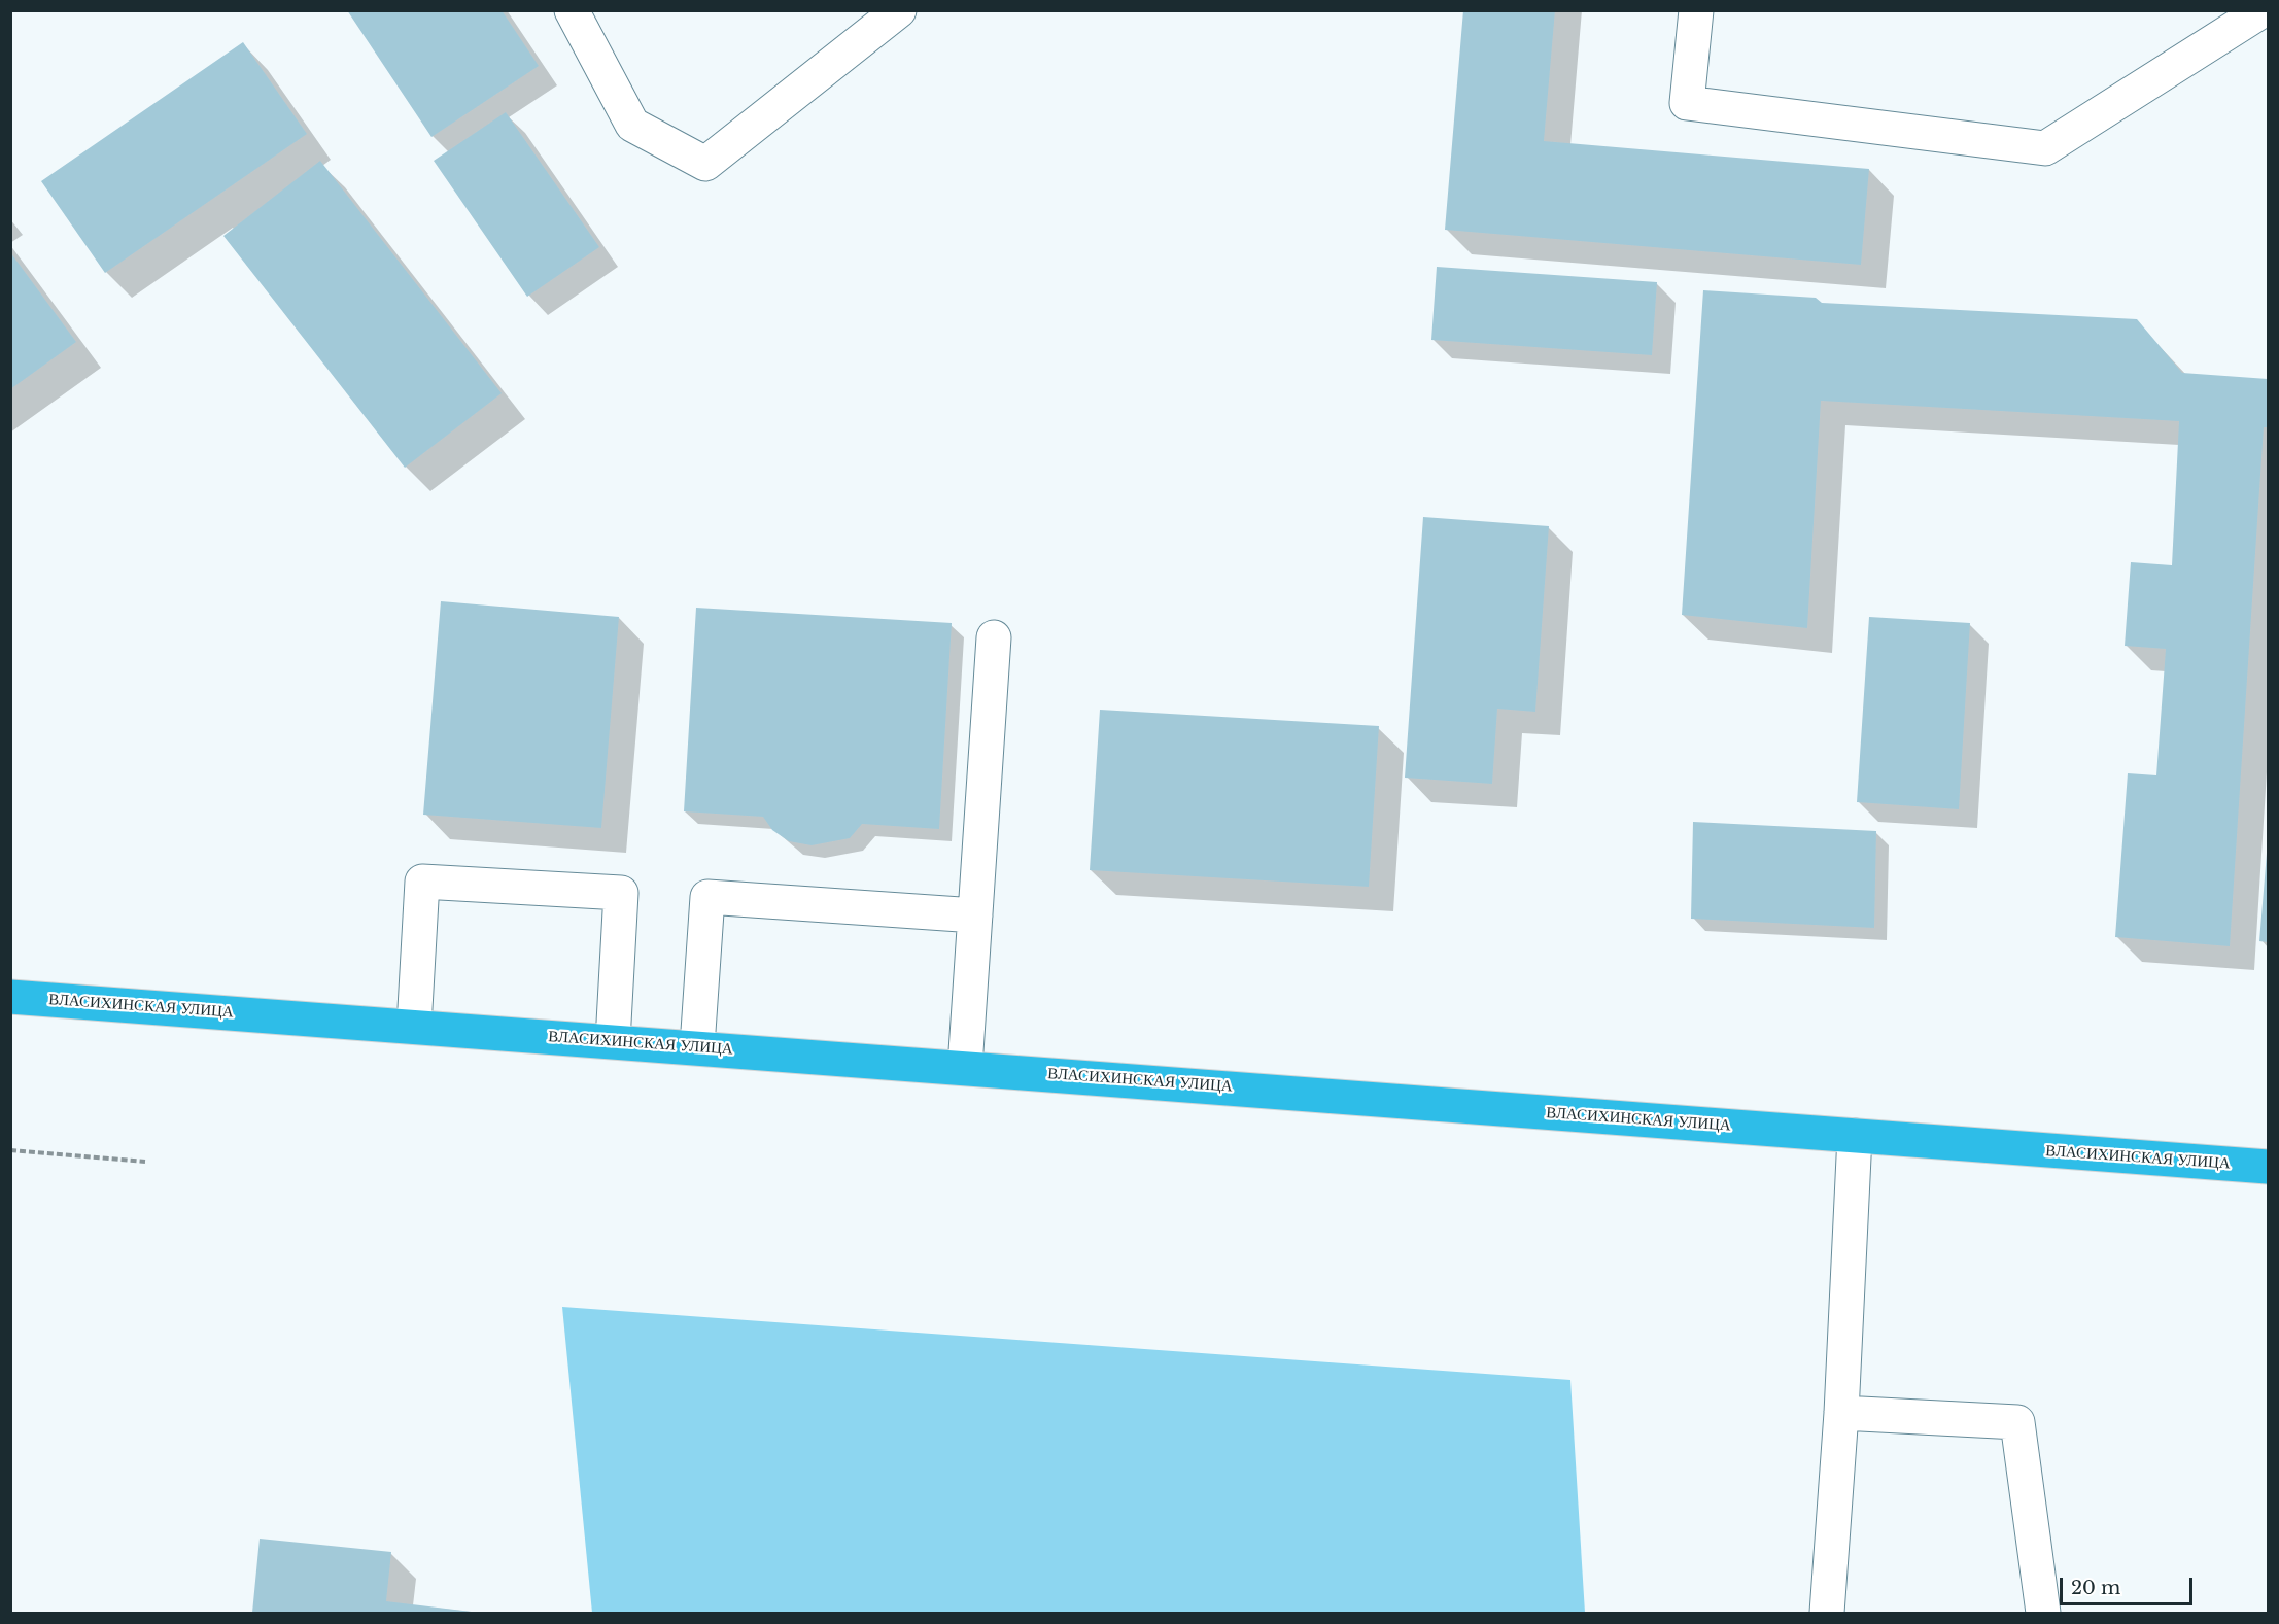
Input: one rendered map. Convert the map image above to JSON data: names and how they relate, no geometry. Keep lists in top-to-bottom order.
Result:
{
  "streets": {
    "highway": ["ВЛАСИХИНСКАЯ УЛИЦА"]
  },
  "scale_bar": "20 m"
}
